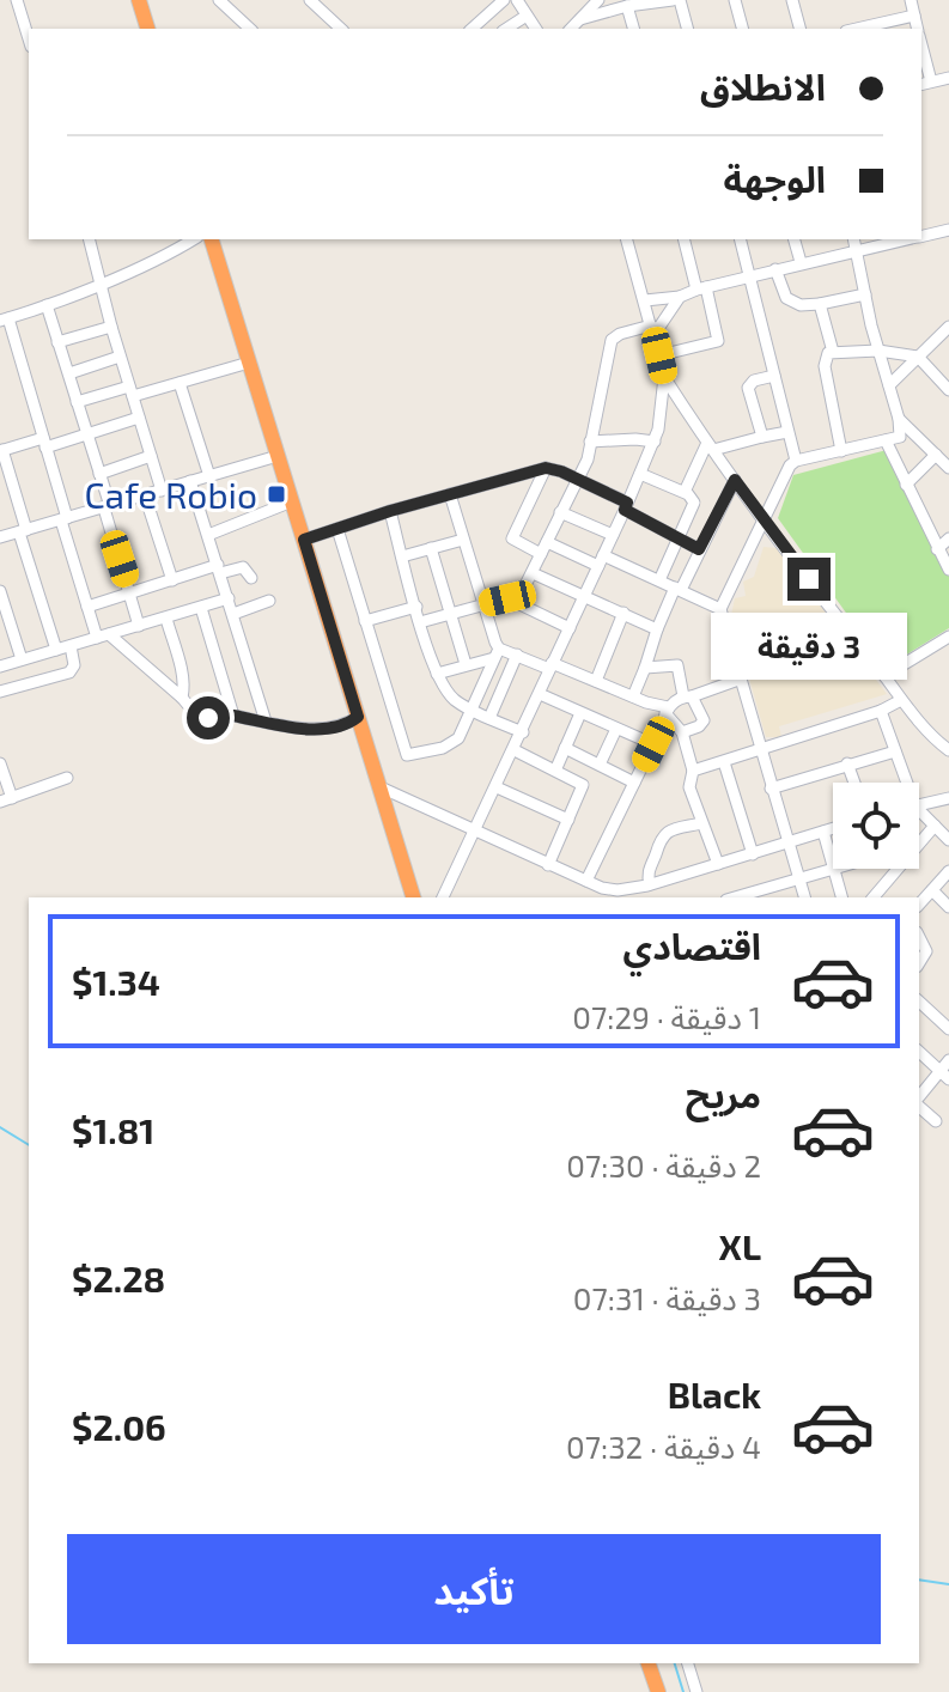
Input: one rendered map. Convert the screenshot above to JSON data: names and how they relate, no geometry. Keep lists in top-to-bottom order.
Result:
{
  "places": {
    "transit": ["Cafe Robio"]
  },
  "page": {
    "banner": ["الانطلاق", "الوجهة"],
    "bubble": "3 دقيقة",
    "list": [
      {
        "name": "اقتصادي",
        "note": "1 دقيقة · 07:29",
        "value": "$1.34"
      },
      {
        "name": "مريح",
        "note": "2 دقيقة · 07:30",
        "value": "$1.81"
      },
      {
        "name": "XL",
        "note": "3 دقيقة · 07:31",
        "value": "$2.28"
      },
      {
        "name": "Black",
        "note": "4 دقيقة · 07:32",
        "value": "$2.06"
      }
    ],
    "buttons": "تأكيد"
  }
}
